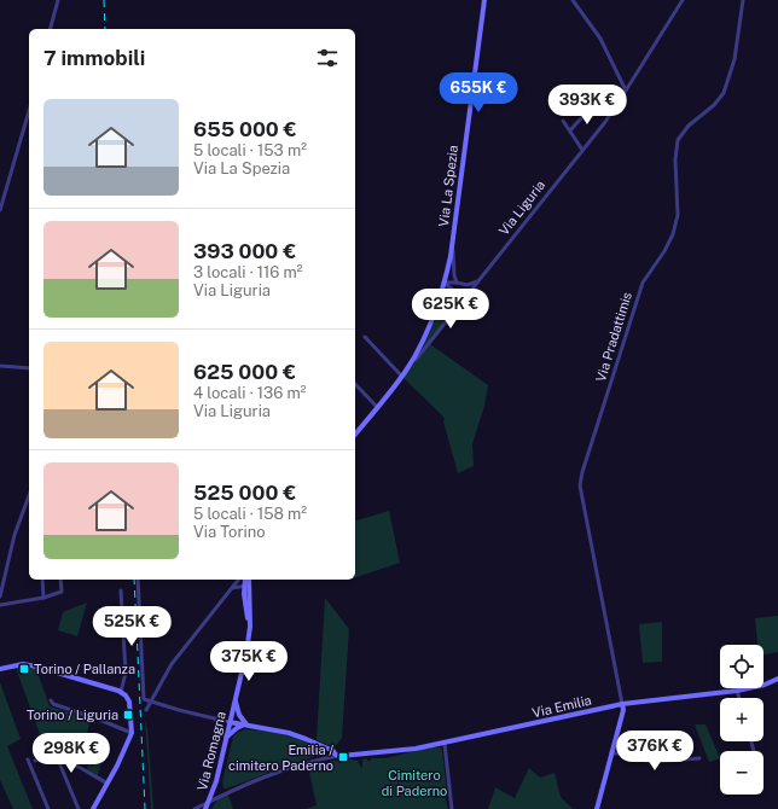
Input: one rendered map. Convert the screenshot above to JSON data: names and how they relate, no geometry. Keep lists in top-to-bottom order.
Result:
{
  "streets": {
    "main road": [
      "Via La Spezia",
      "Via Liguria",
      "Via Emilia",
      "Via Romagna"
    ],
    "street": ["Via Pradattimis"]
  },
  "crossings": [
    ["Via La Spezia", "Via Liguria"],
    ["Via Pradattimis", "Via Emilia"],
    ["Via Emilia", "Via Romagna"]
  ],
  "parks": ["Cimitero di Paderno"],
  "places": {
    "transit": ["Torino / Pallanza", "Torino / Liguria", "Emilia / cimitero Paderno"]
  },
  "page": {
    "heading": "7 immobili",
    "price": [
      "655K €",
      "393K €",
      "625K €",
      "525K €",
      "375K €",
      "376K €",
      "298K €"
    ],
    "list": [
      {
        "name": "655 000 €",
        "note": "5 locali · 153 m² · Via La Spezia"
      },
      {
        "name": "393 000 €",
        "note": "3 locali · 116 m² · Via Liguria"
      },
      {
        "name": "625 000 €",
        "note": "4 locali · 136 m² · Via Liguria"
      },
      {
        "name": "525 000 €",
        "note": "5 locali · 158 m² · Via Torino"
      }
    ],
    "map_buttons": ["+", "−"]
  }
}
